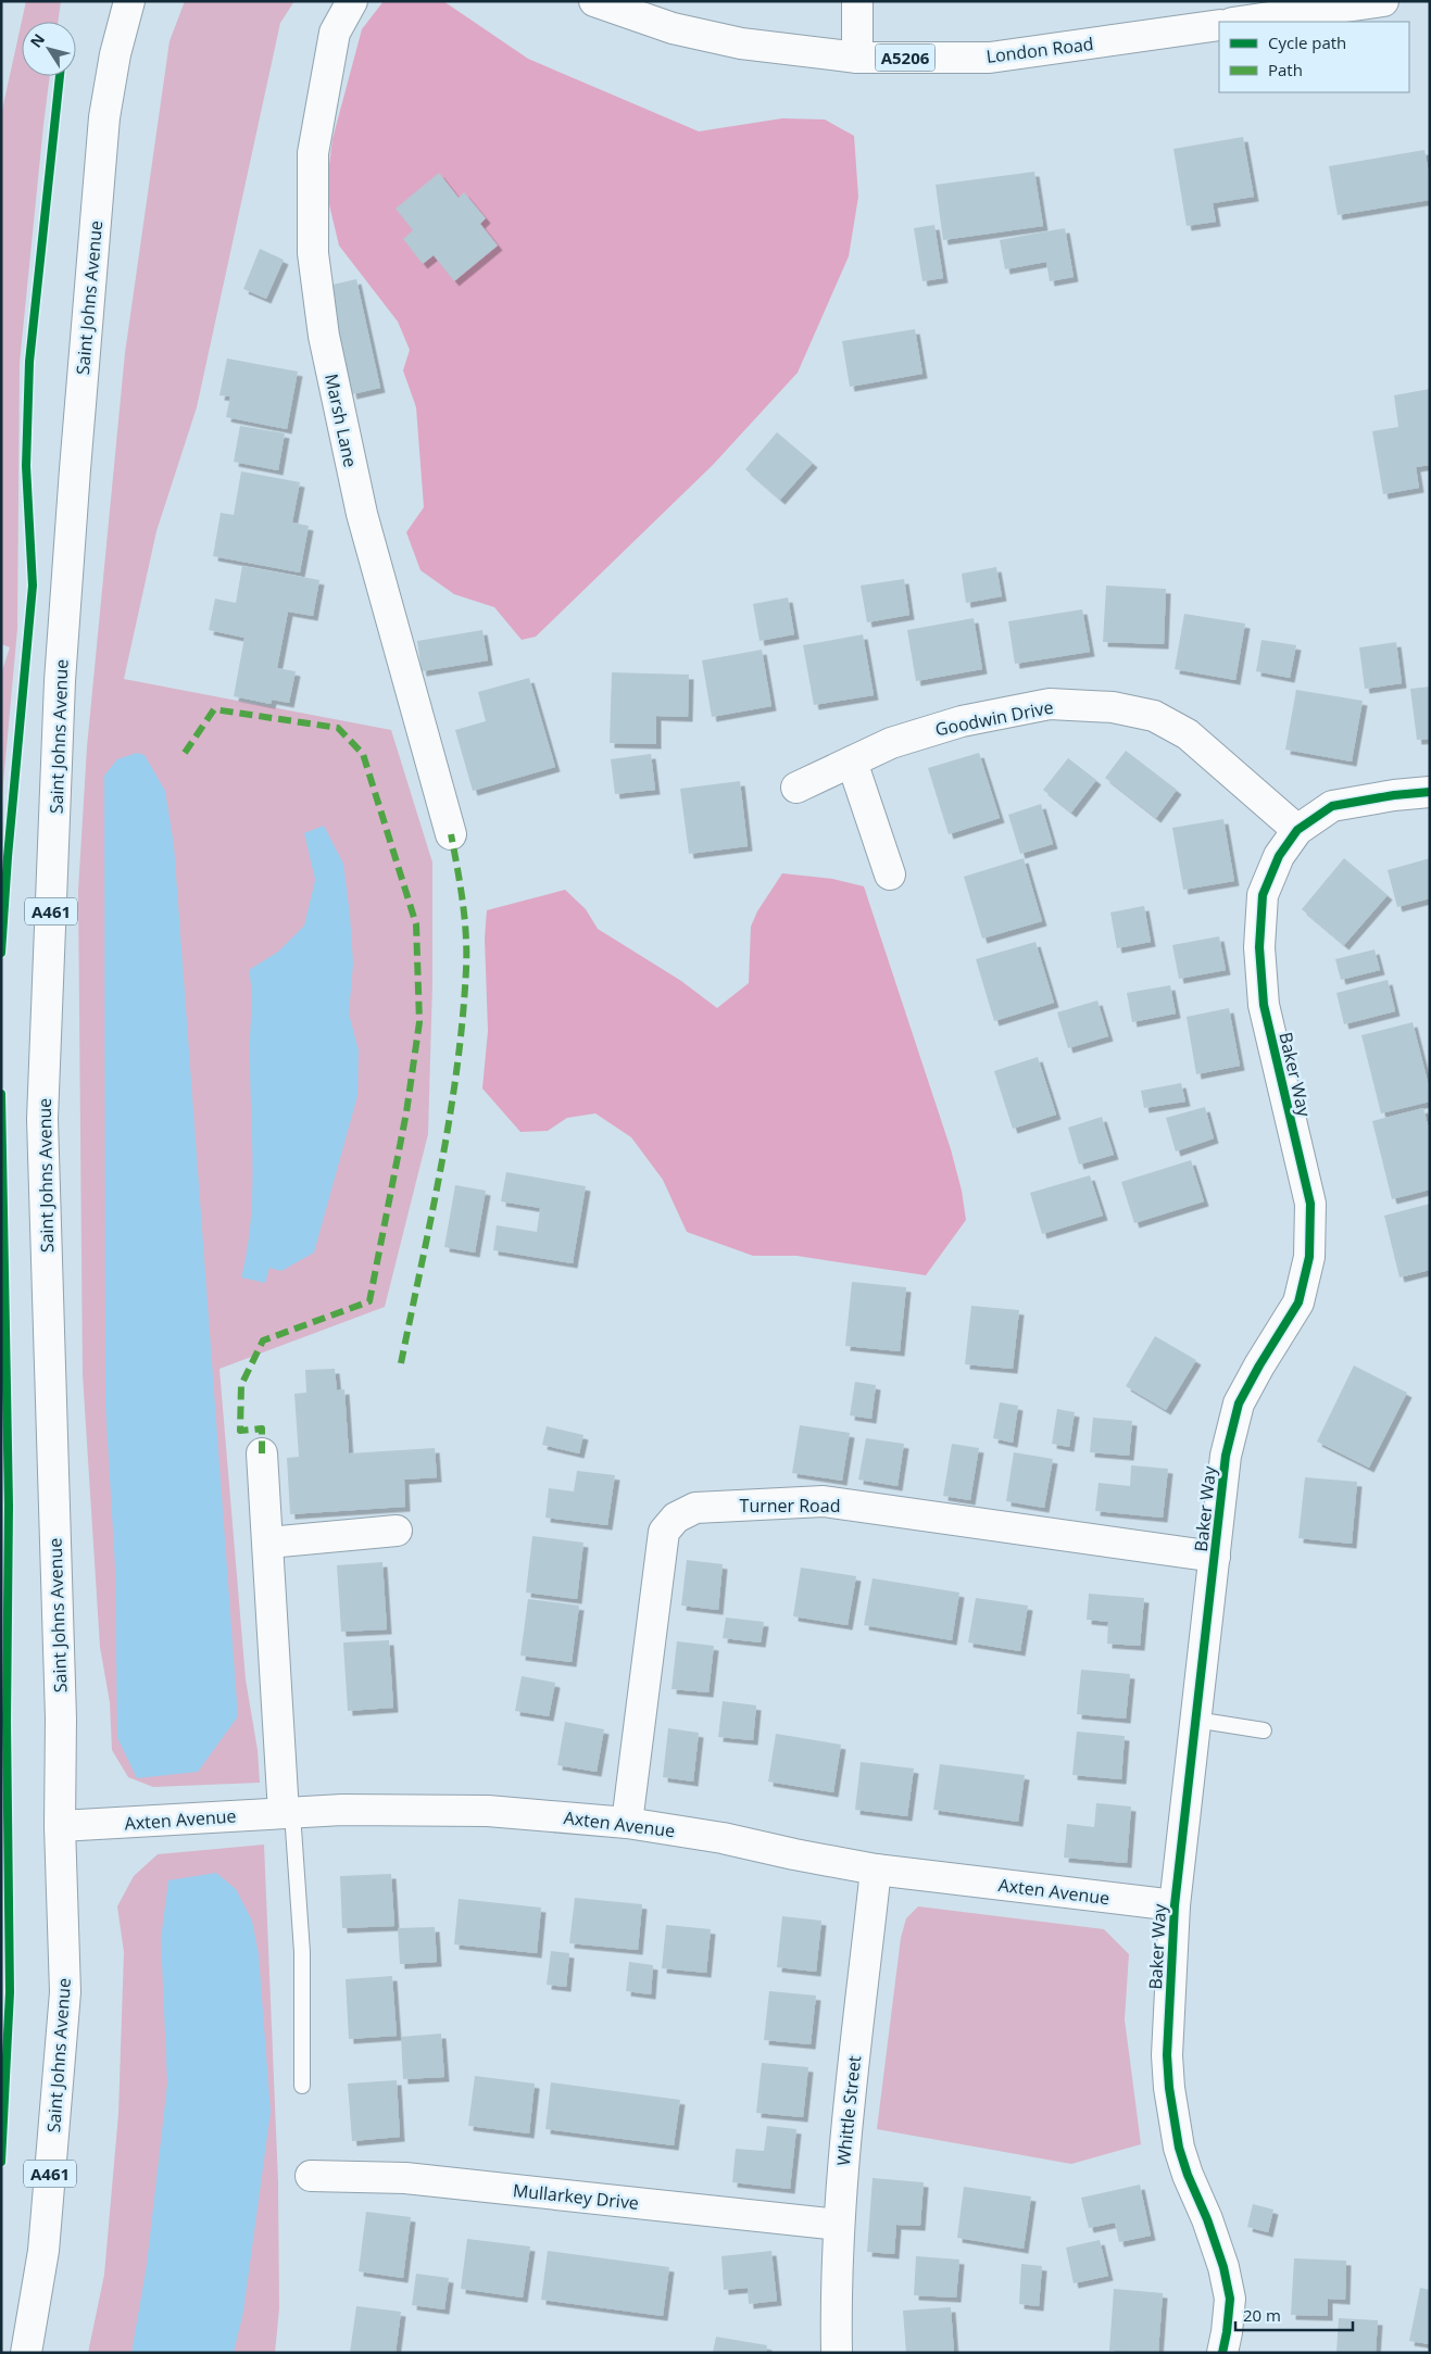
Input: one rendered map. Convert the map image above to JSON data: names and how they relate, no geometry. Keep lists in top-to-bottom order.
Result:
{
  "streets": {
    "main road": [
      "London Road",
      "A5206",
      "Saint Johns Avenue",
      "Marsh Lane",
      "Goodwin Drive",
      "A461",
      "Baker Way",
      "Turner Road",
      "Axten Avenue",
      "Whittle Street",
      "Mullarkey Drive"
    ]
  },
  "crossings": [
    ["Saint Johns Avenue", "Axten Avenue"],
    ["Goodwin Drive", "Baker Way"],
    ["Baker Way", "Turner Road"],
    ["Baker Way", "Axten Avenue"],
    ["Turner Road", "Axten Avenue"],
    ["Axten Avenue", "Whittle Street"],
    ["Whittle Street", "Mullarkey Drive"]
  ],
  "legend": ["Cycle path", "Path"],
  "scale_bar": "20 m",
  "north": "top left"
}
